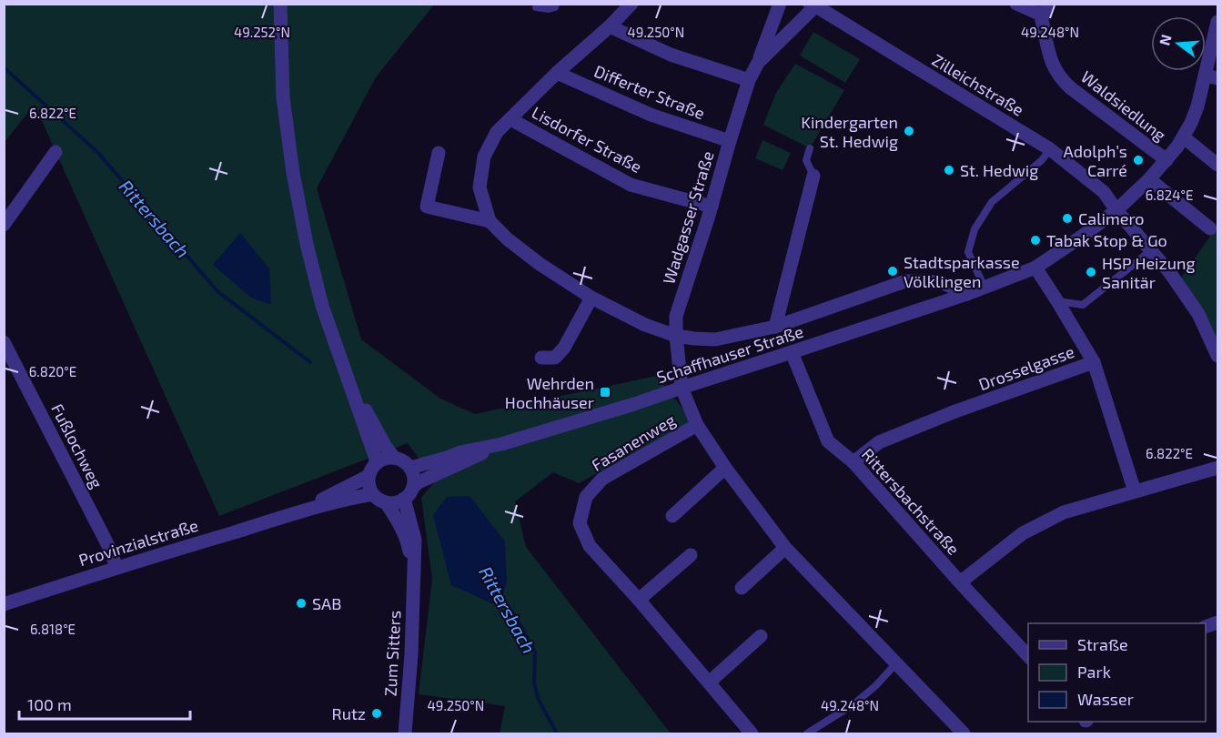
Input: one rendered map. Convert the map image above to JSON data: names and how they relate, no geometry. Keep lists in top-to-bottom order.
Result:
{
  "streets": {
    "street": [
      "Zilleichstraße",
      "Differter Straße",
      "Waldsiedlung",
      "Lisdorfer Straße",
      "Wadgasser Straße",
      "Schaffhauser Straße",
      "Drosselgasse",
      "Fasanenweg",
      "Fußlochweg",
      "Rittersbachstraße",
      "Provinzialstraße",
      "Zum Sitters"
    ]
  },
  "crossings": [
    ["Zilleichstraße", "Wadgasser Straße"],
    ["Zilleichstraße", "Schaffhauser Straße"],
    ["Differter Straße", "Wadgasser Straße"],
    ["Waldsiedlung", "Schaffhauser Straße"],
    ["Lisdorfer Straße", "Wadgasser Straße"],
    ["Wadgasser Straße", "Schaffhauser Straße"],
    ["Wadgasser Straße", "Fasanenweg"],
    ["Schaffhauser Straße", "Rittersbachstraße"],
    ["Schaffhauser Straße", "Provinzialstraße"],
    ["Schaffhauser Straße", "Zum Sitters"],
    ["Drosselgasse", "Rittersbachstraße"],
    ["Fußlochweg", "Provinzialstraße"],
    ["Provinzialstraße", "Zum Sitters"]
  ],
  "water": ["Rittersbach"],
  "places": {
    "other": [
      "Kindergarten St. Hedwig",
      "Adolph’s Carré",
      "St. Hedwig",
      "Calimero",
      "Tabak Stop & Go",
      "Stadtsparkasse Völklingen",
      "HSP Heizung Sanitär",
      "SAB",
      "Rutz"
    ],
    "transit": ["Wehrden Hochhäuser"]
  },
  "legend": ["Straße", "Park", "Wasser"],
  "scale_bar": "100 m",
  "north": "left",
  "coordinates": [
    "49.252°N",
    "49.250°N",
    "49.248°N",
    "6.822°E",
    "6.824°E",
    "6.820°E",
    "6.818°E"
  ]
}
